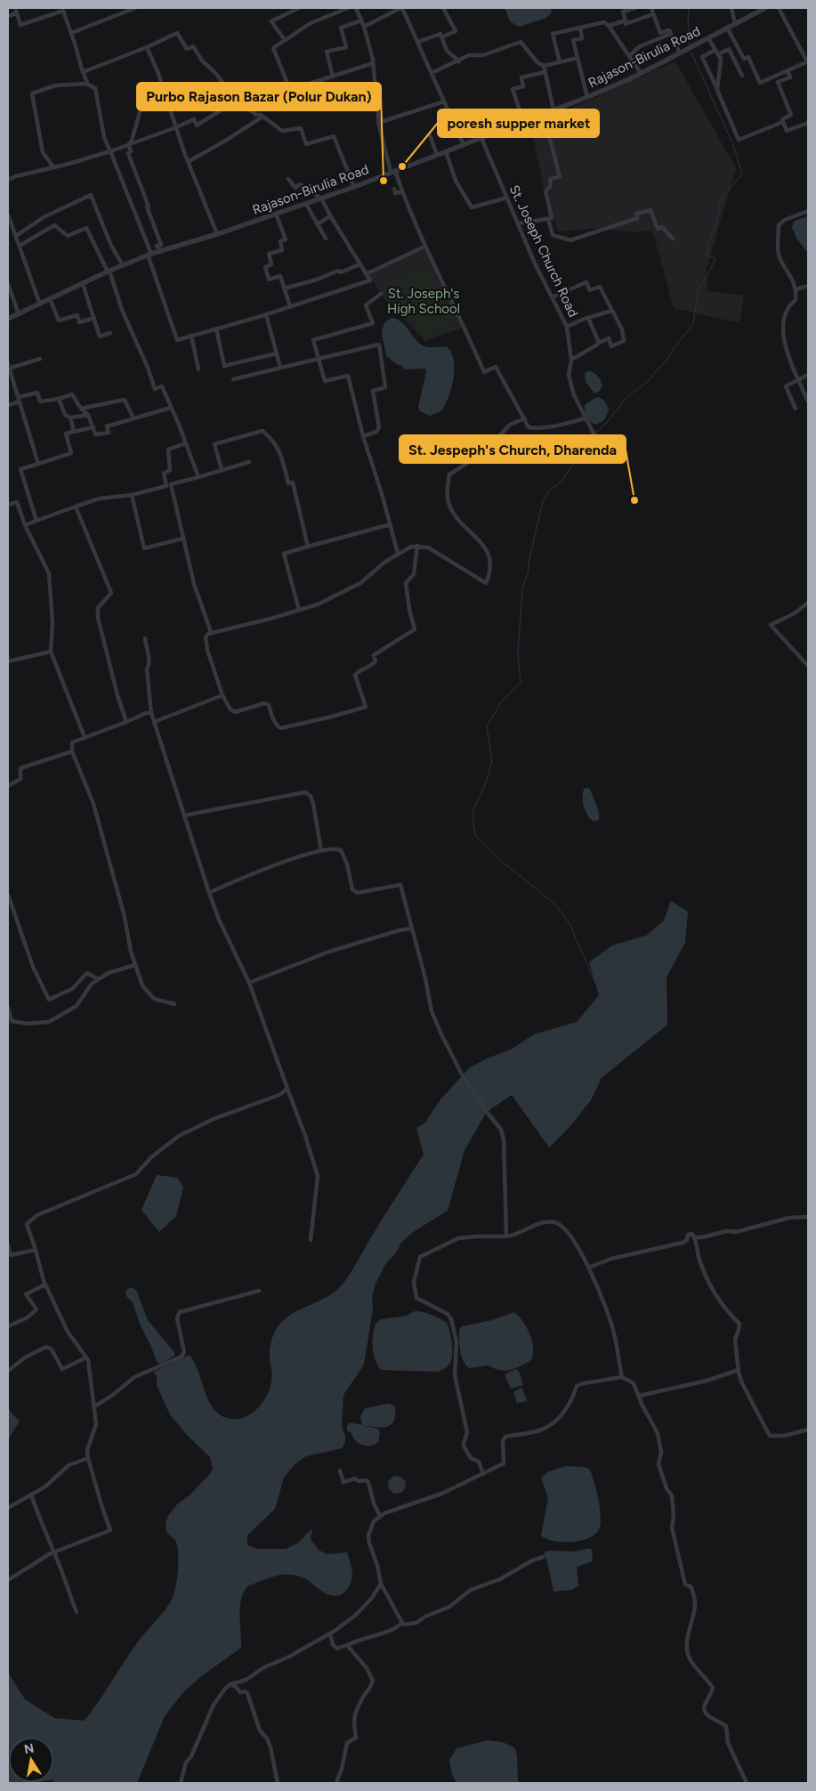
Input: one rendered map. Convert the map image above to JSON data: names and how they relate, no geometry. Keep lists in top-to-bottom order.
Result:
{
  "streets": {
    "street": ["Rajason-Birulia Road", "St. Joseph Church Road"]
  },
  "crossings": [
    ["Rajason-Birulia Road", "St. Joseph Church Road"]
  ],
  "parks": ["St. Joseph's High School"],
  "places": ["poresh supper market", "Purbo Rajason Bazar (Polur Dukan)", "St. Jespeph's Church, Dharenda"],
  "north": "top"
}
